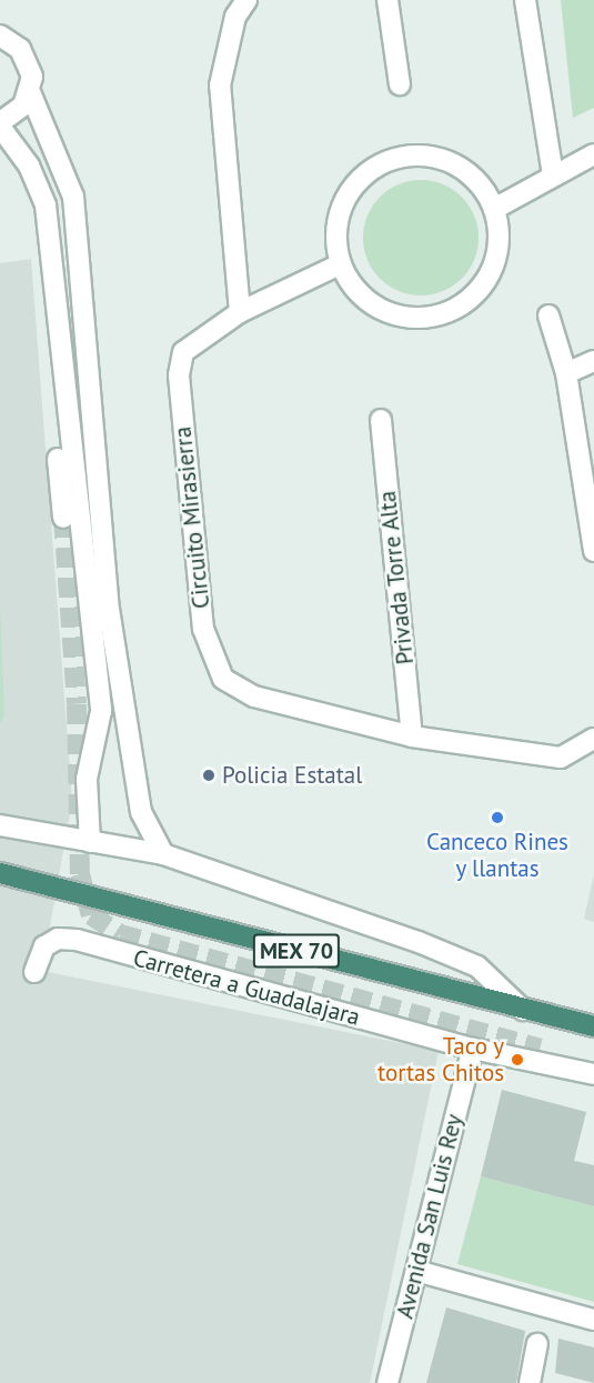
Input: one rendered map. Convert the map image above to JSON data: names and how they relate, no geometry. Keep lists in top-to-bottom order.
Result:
{
  "streets": {
    "highway": ["MEX 70"],
    "street": [
      "Circuito Mirasierra",
      "Privada Torre Alta",
      "Carretera a Guadalajara",
      "Avenida San Luis Rey"
    ]
  },
  "crossings": [
    ["Circuito Mirasierra", "Privada Torre Alta"],
    ["Carretera a Guadalajara", "Avenida San Luis Rey"]
  ],
  "places": ["Policia Estatal", "Canceco Rines y llantas", "Taco y tortas Chitos"]
}
